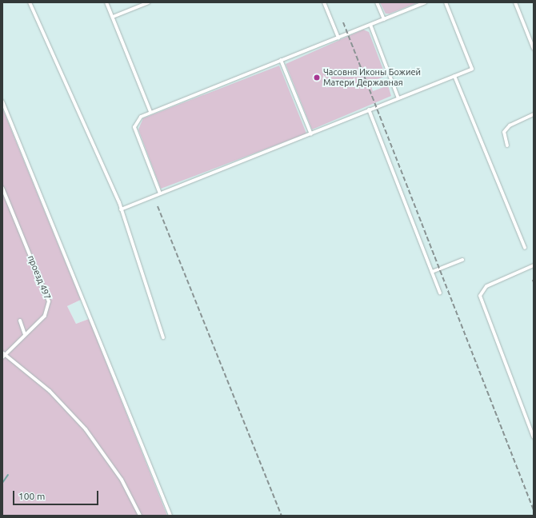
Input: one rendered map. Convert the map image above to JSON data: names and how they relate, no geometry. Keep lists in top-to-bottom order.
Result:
{
  "streets": {
    "lane": ["проезд 497"]
  },
  "places": ["Часовня Иконы Божией Матери Державная"],
  "scale_bar": "100 m"
}
